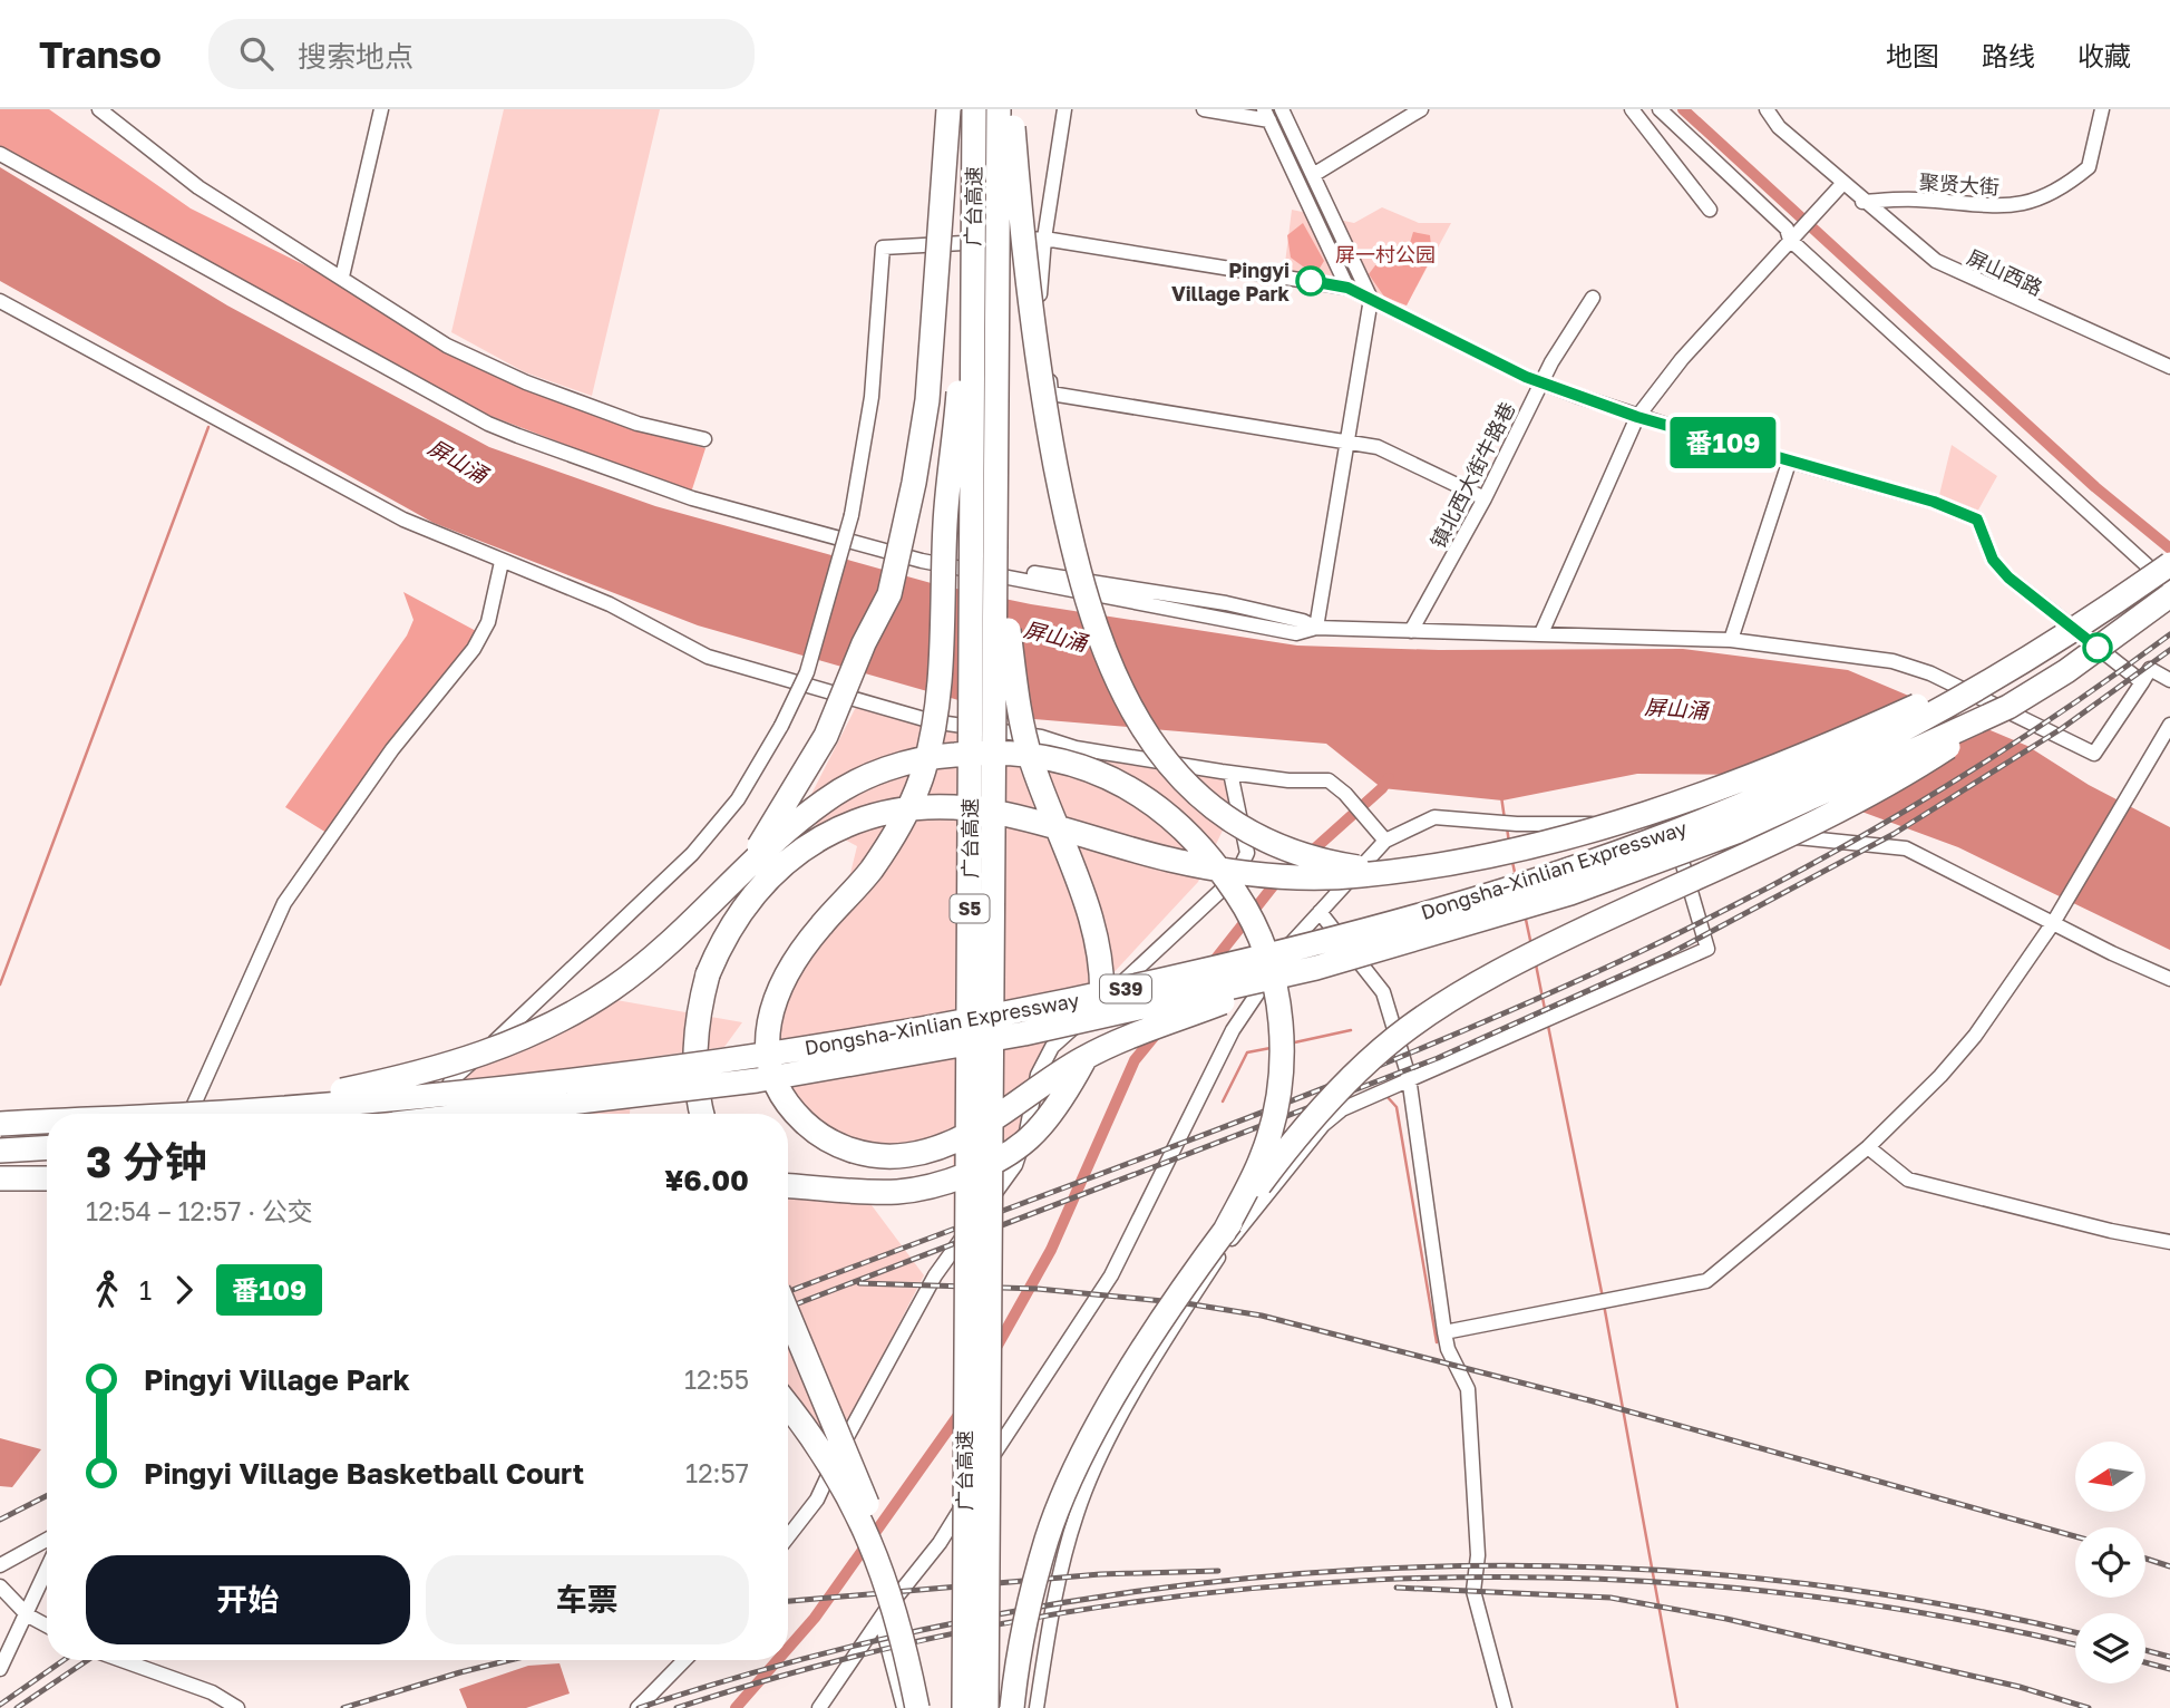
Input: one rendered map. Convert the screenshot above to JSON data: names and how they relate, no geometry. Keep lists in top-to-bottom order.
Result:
{
  "streets": {
    "highway": [
      "广台高速",
      "Dongsha-Xinlian Expressway",
      "S5",
      "S39"
    ],
    "street": ["聚贤大街", "屏山西路", "镇北西大街牛路巷"]
  },
  "crossings": [
    ["聚贤大街", "屏山西路"]
  ],
  "water": ["屏山涌"],
  "parks": ["屏一村公园"],
  "places": ["Pingyi Village Park"],
  "lines": ["bus line 番109"],
  "north": "left",
  "page": {
    "header": "Transo",
    "search": "搜索地点",
    "nav": ["地图", "路线", "收藏"],
    "on_map": "番109",
    "heading": ["3 分钟", "12:54 – 12:57 · 公交", "¥6.00"],
    "legs": ["1", "番109"],
    "list": [
      {
        "name": "Pingyi Village Park",
        "value": "12:55"
      },
      {
        "name": "Pingyi Village Basketball Court",
        "value": "12:57"
      }
    ],
    "buttons": ["开始", "车票"]
  }
}
